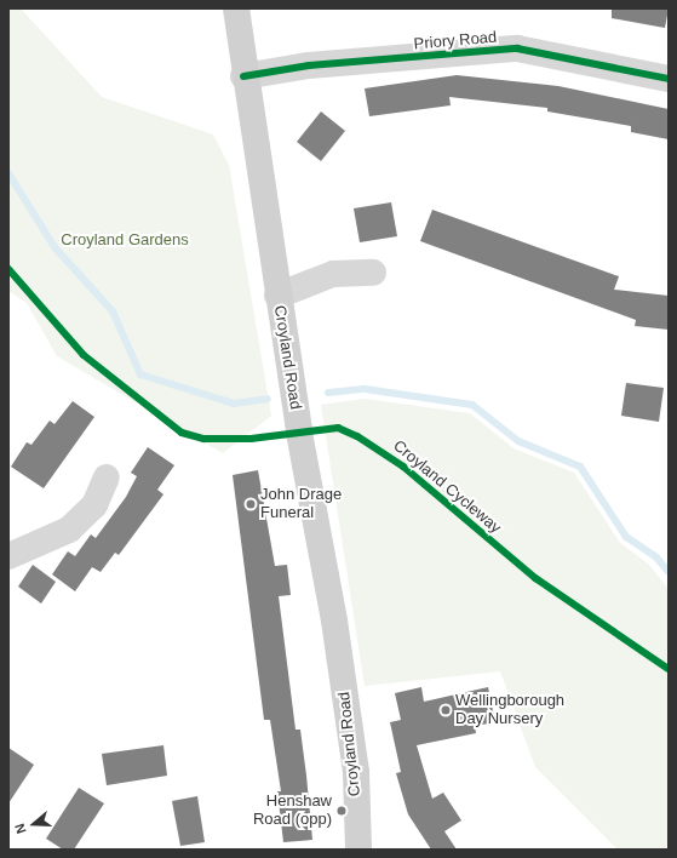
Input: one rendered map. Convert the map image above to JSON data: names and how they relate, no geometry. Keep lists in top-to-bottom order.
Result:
{
  "streets": {
    "main road": ["Croyland Road"],
    "street": ["Priory Road"],
    "cycle path": ["Croyland Cycleway"]
  },
  "crossings": [
    ["Priory Road", "Croyland Road"]
  ],
  "parks": ["Croyland Gardens"],
  "places": ["John Drage Funeral", "Wellingborough Day Nursery", "Henshaw Road (opp)"],
  "north": "left"
}
